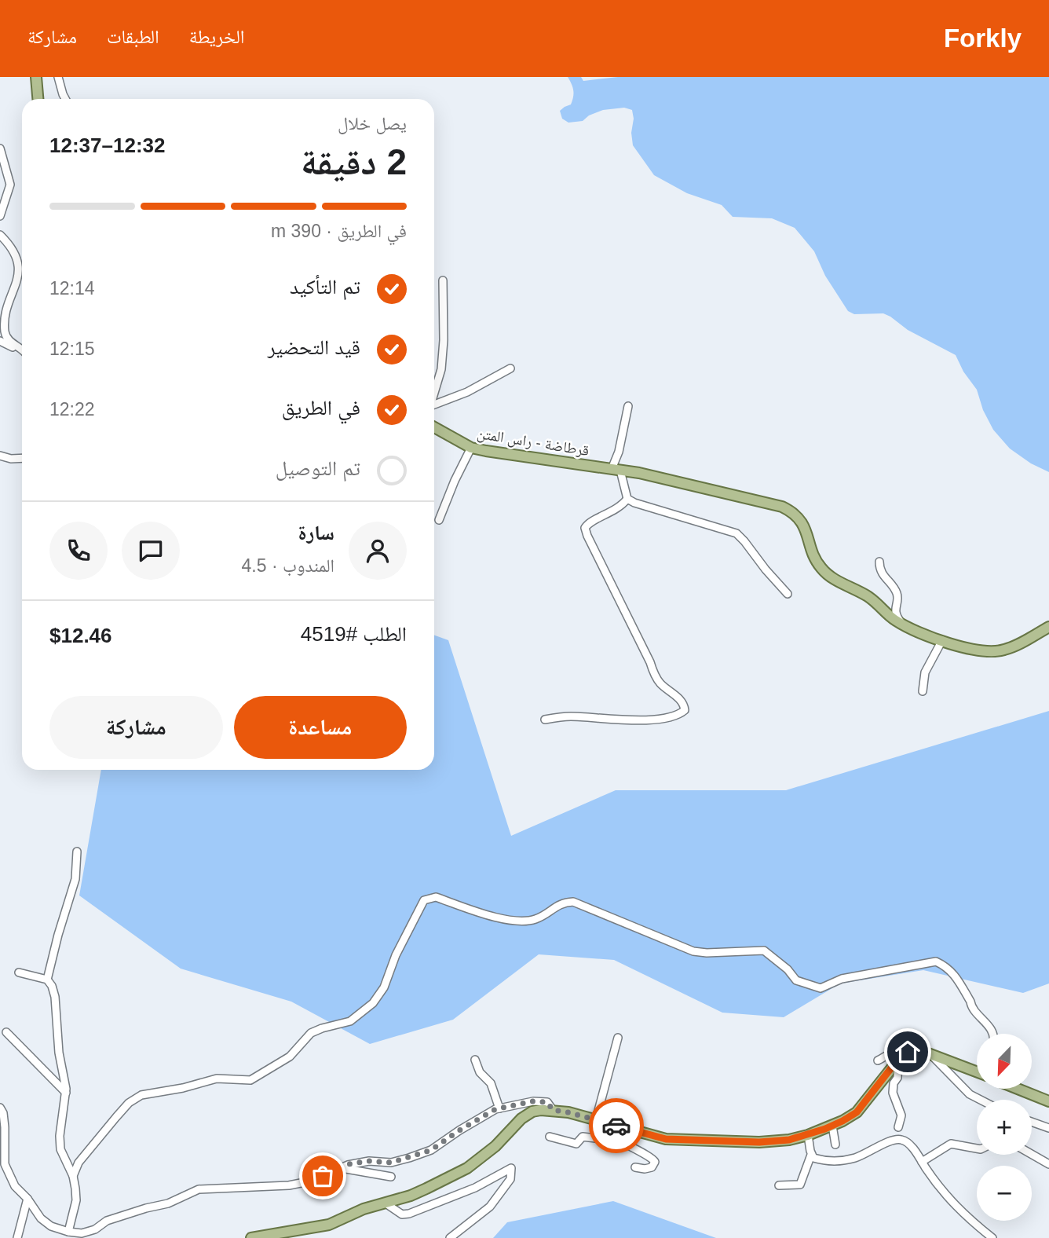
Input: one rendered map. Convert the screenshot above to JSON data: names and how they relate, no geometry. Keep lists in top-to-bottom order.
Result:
{
  "streets": {
    "main road": ["قرطاضة - راس المتن"]
  },
  "north": "bottom left",
  "page": {
    "header": "Forkly",
    "nav": ["الخريطة", "الطبقات", "مشاركة"],
    "heading": ["2 دقيقة", "يصل خلال", "12:32–12:37"],
    "panel": [
      "سارة",
      "المندوب · 4.5",
      "الطلب #4519",
      "$12.46"
    ],
    "bar": "في الطريق · 390 m",
    "list": [
      ["تم التأكيد", "12:14"],
      ["قيد التحضير", "12:15"],
      ["في الطريق", "12:22"],
      "تم التوصيل"
    ],
    "buttons": ["مساعدة", "مشاركة"],
    "map_buttons": ["+", "−"]
  }
}
